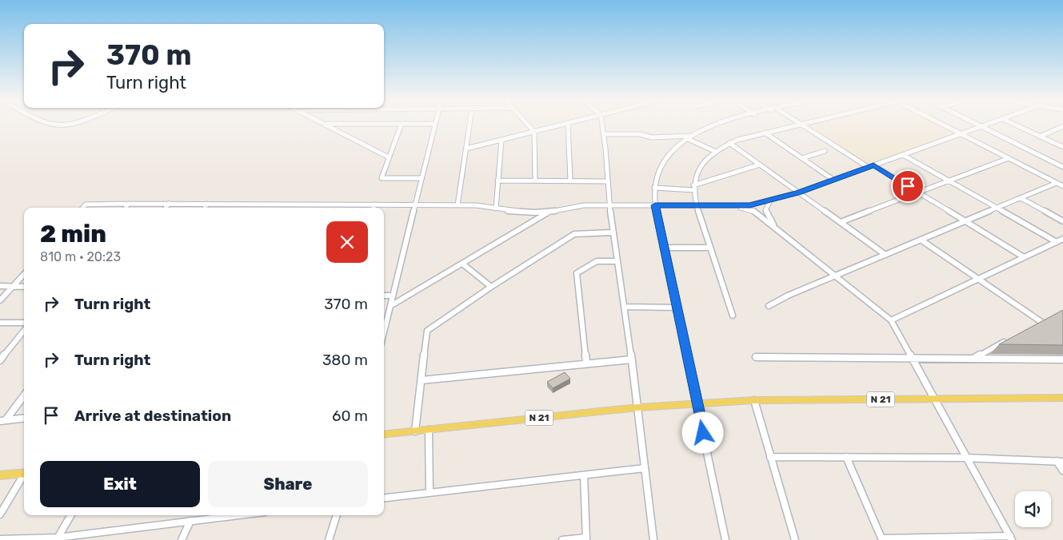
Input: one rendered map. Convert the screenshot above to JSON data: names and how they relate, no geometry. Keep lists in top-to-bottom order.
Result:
{
  "streets": {
    "main road": ["N 21"]
  },
  "page": {
    "turn": ["370 m", "Turn right"],
    "heading": ["2 min", "810 m · 20:23"],
    "list": [
      {
        "name": "Turn right",
        "value": "370 m"
      },
      {
        "name": "Turn right",
        "value": "380 m"
      },
      {
        "name": "Arrive at destination",
        "value": "60 m"
      }
    ],
    "buttons": ["Exit", "Share"]
  }
}
